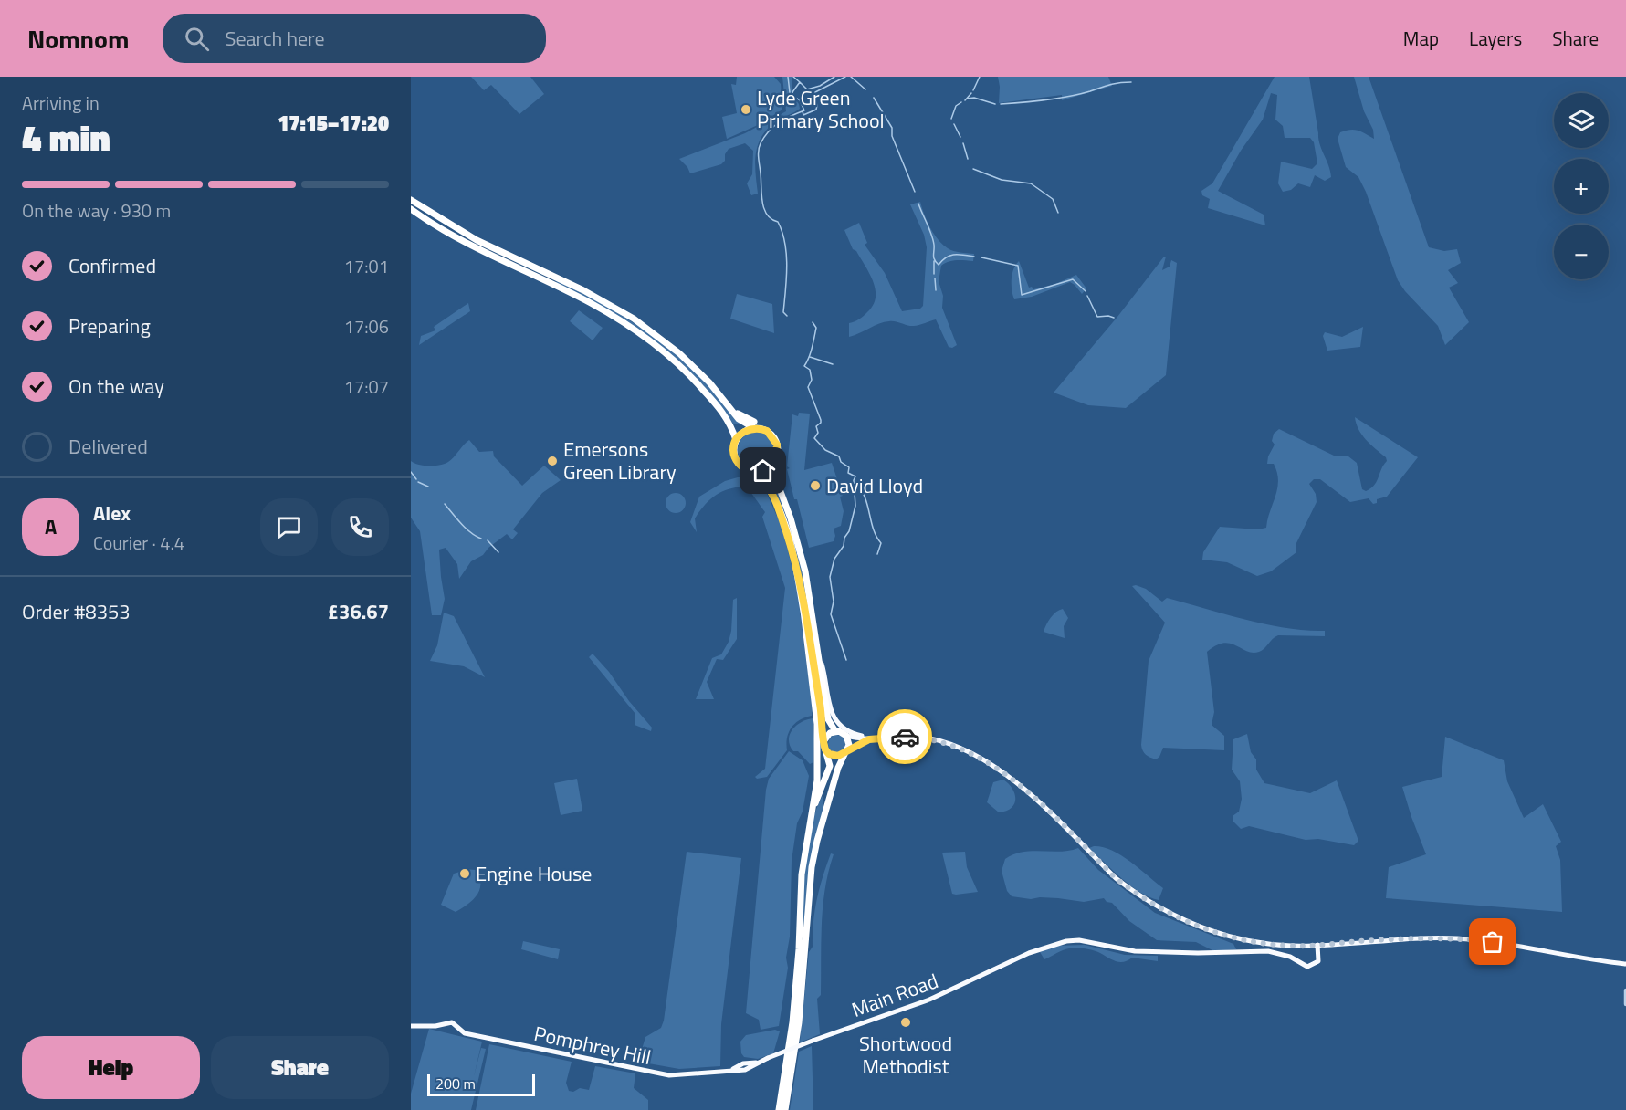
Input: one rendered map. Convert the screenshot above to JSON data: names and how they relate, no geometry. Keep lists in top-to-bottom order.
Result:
{
  "streets": {
    "main road": ["Main Road", "Pomphrey Hill"]
  },
  "crossings": [
    ["Main Road", "Pomphrey Hill"]
  ],
  "places": [
    "Lyde Green Primary School",
    "Emersons Green Library",
    "David Lloyd",
    "Engine House",
    "Shortwood Methodist"
  ],
  "scale_bar": "200 m",
  "page": {
    "header": "Nomnom",
    "search": "Search here",
    "nav": ["Map", "Layers", "Share"],
    "heading": ["4 min", "Arriving in", "17:15–17:20"],
    "panel": [
      "Alex",
      "Courier · 4.4",
      "Order #8353",
      "£36.67"
    ],
    "map_buttons": ["+", "−"],
    "bar": "On the way · 930 m",
    "list": [
      ["Confirmed", "17:01"],
      ["Preparing", "17:06"],
      ["On the way", "17:07"],
      "Delivered"
    ],
    "round": "A",
    "buttons": ["Help", "Share"],
    "scale": "200 m"
  }
}
